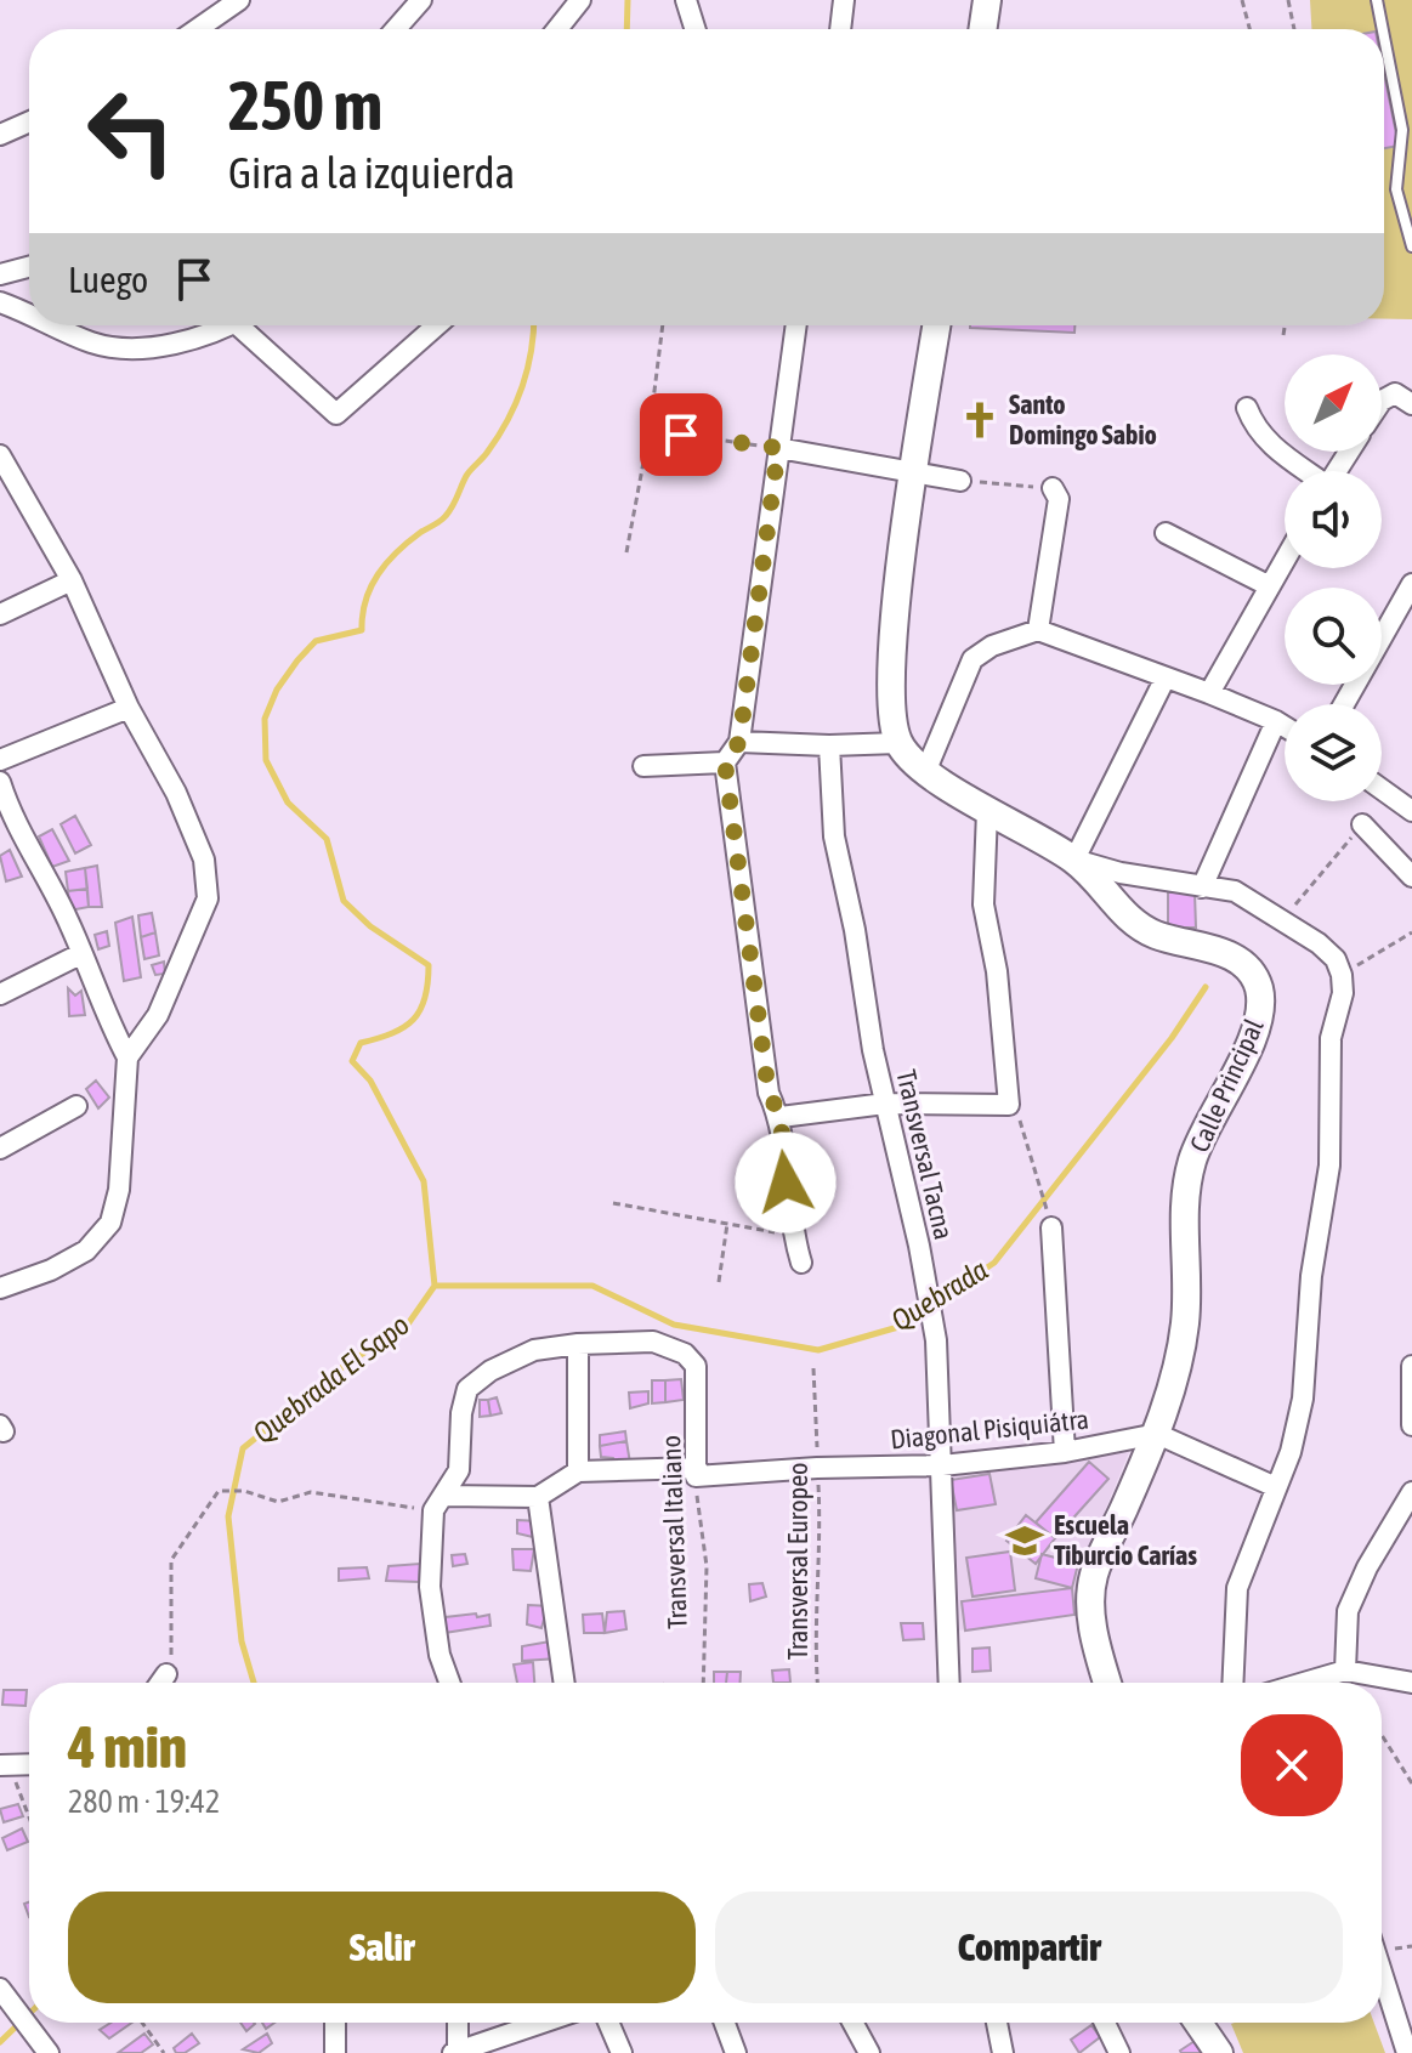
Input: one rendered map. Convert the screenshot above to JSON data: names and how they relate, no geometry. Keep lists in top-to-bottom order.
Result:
{
  "streets": {
    "street": [
      "Calle Principal",
      "Transversal Tacna",
      "Diagonal Pisiquiátra",
      "Transversal Italiano"
    ],
    "path": ["Transversal Europeo"]
  },
  "crossings": [
    ["Calle Principal", "Diagonal Pisiquiátra"],
    ["Transversal Tacna", "Diagonal Pisiquiátra"],
    ["Diagonal Pisiquiátra", "Transversal Italiano"],
    ["Diagonal Pisiquiátra", "Transversal Europeo"]
  ],
  "water": ["Quebrada", "Quebrada El Sapo"],
  "places": {
    "church": ["Santo Domingo Sabio"],
    "school or university": ["Escuela Tiburcio Carías"]
  },
  "north": "top right",
  "page": {
    "turn": ["250 m", "Gira a la izquierda"],
    "then": "Luego",
    "heading": ["4 min", "280 m · 19:42"],
    "buttons": ["Salir", "Compartir"]
  }
}
